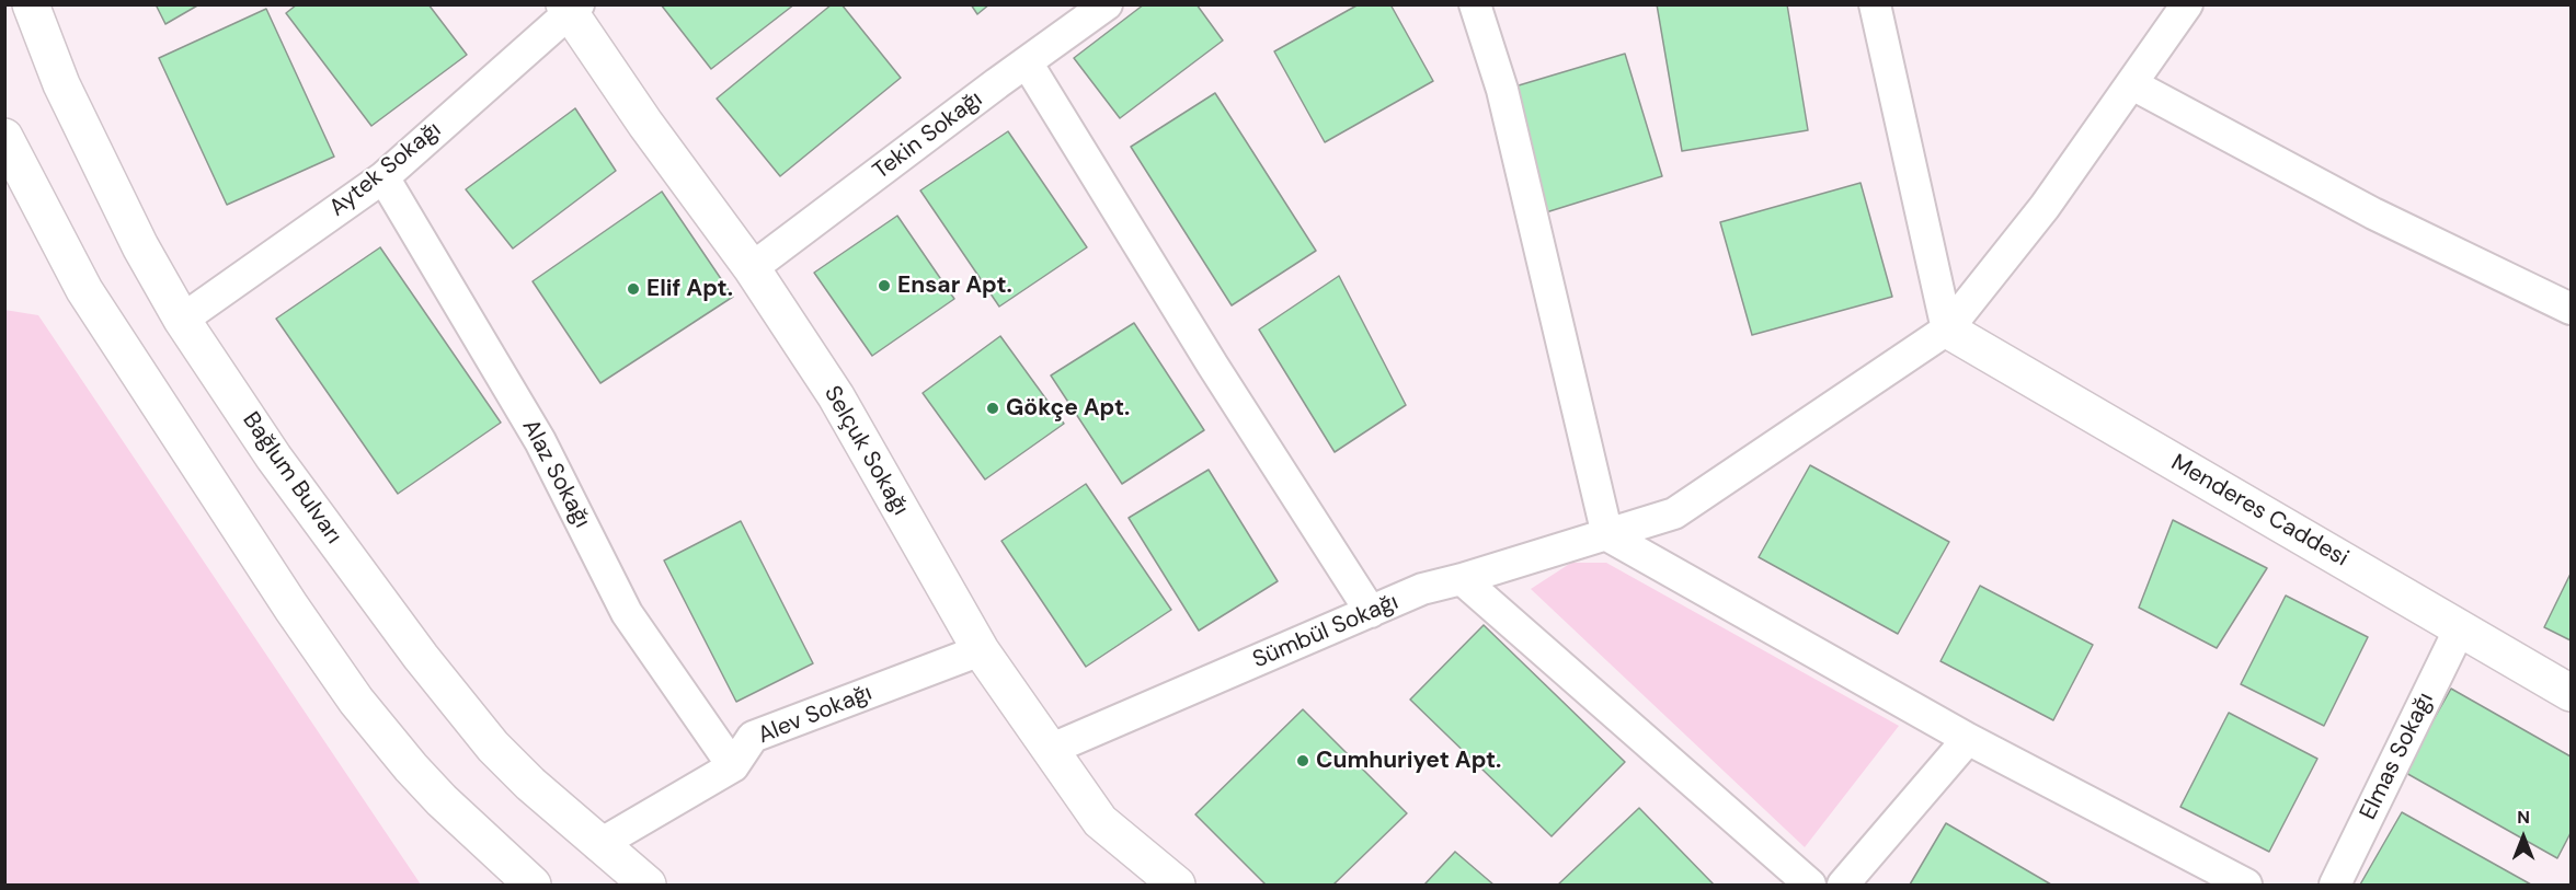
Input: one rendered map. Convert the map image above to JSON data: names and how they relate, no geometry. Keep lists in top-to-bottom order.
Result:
{
  "streets": {
    "main road": ["Selçuk Sokağı", "Bağlum Bulvarı", "Menderes Caddesi"],
    "street": [
      "Tekin Sokağı",
      "Aytek Sokağı",
      "Alaz Sokağı",
      "Sümbül Sokağı",
      "Alev Sokağı",
      "Elmas Sokağı"
    ]
  },
  "crossings": [
    ["Tekin Sokağı", "Selçuk Sokağı"],
    ["Aytek Sokağı", "Selçuk Sokağı"],
    ["Aytek Sokağı", "Alaz Sokağı"],
    ["Aytek Sokağı", "Bağlum Bulvarı"],
    ["Selçuk Sokağı", "Sümbül Sokağı"],
    ["Selçuk Sokağı", "Alev Sokağı"],
    ["Alaz Sokağı", "Alev Sokağı"],
    ["Bağlum Bulvarı", "Alev Sokağı"],
    ["Menderes Caddesi", "Sümbül Sokağı"],
    ["Menderes Caddesi", "Elmas Sokağı"]
  ],
  "places": [
    "Ensar Apt.",
    "Elif Apt.",
    "Gökçe Apt.",
    "Cumhuriyet Apt."
  ],
  "north": "top"
}
